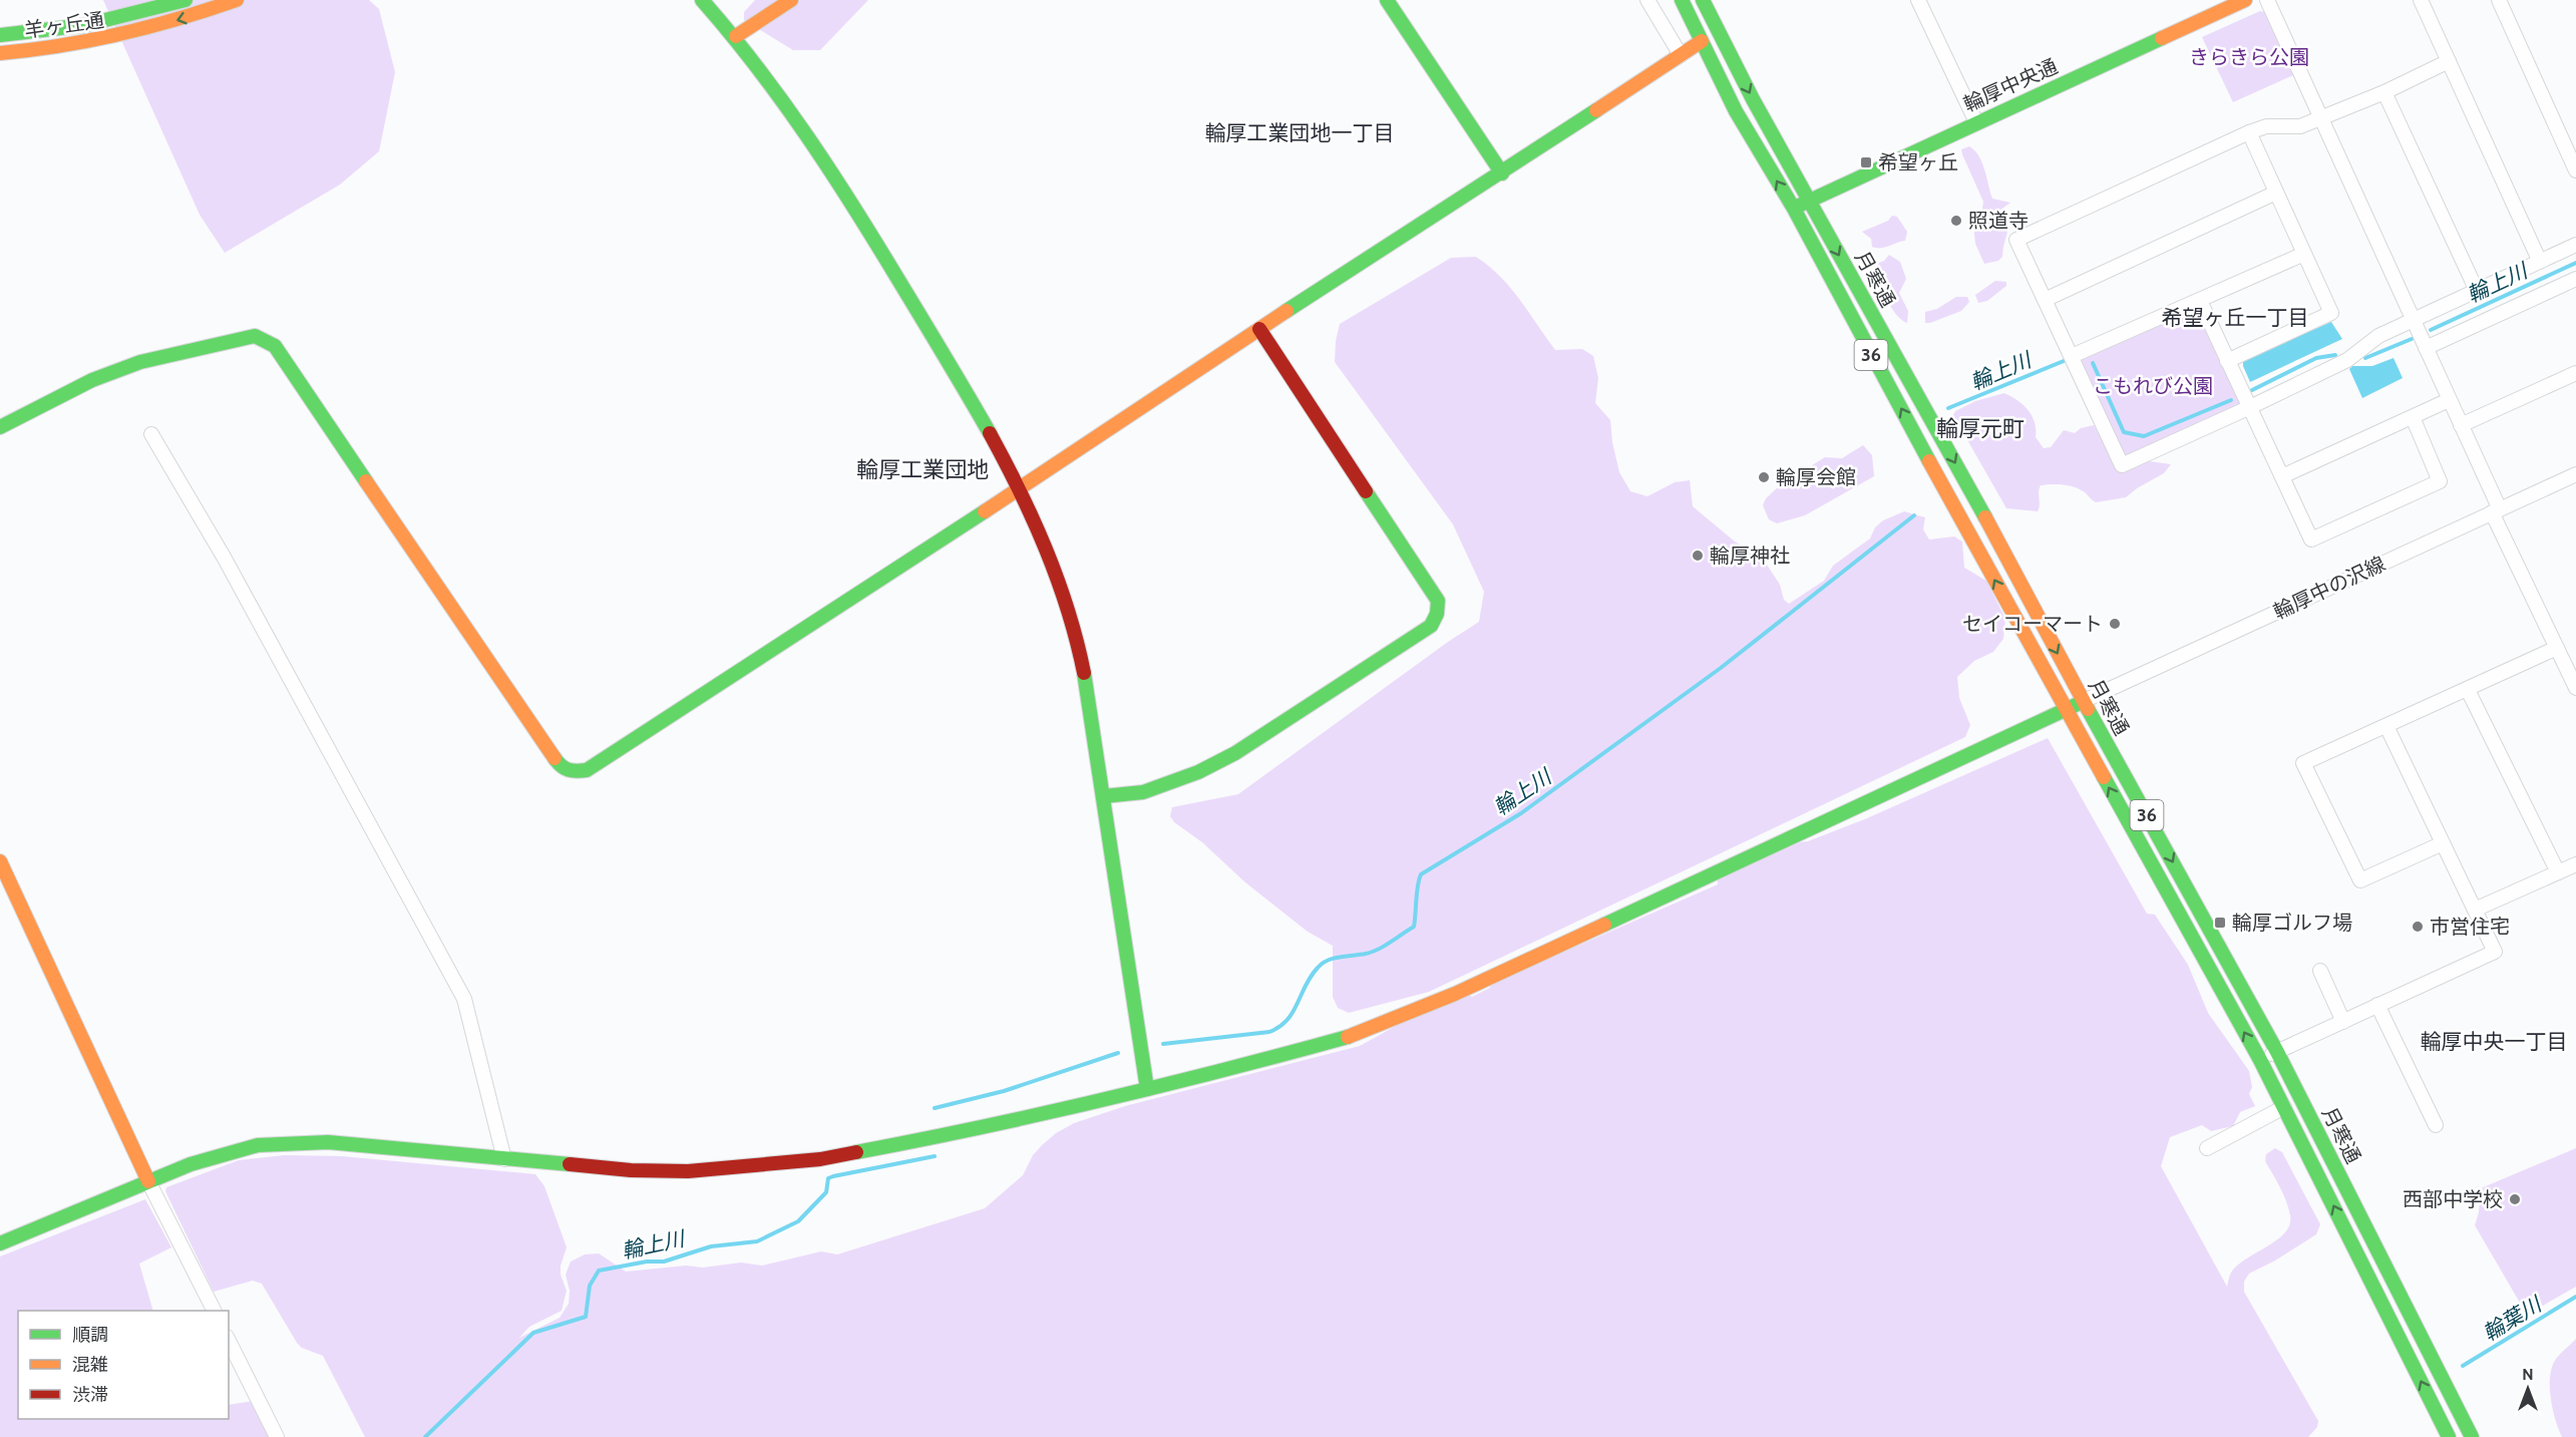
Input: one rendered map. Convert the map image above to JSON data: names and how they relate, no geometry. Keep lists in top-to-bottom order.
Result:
{
  "streets": {
    "main road": [
      "羊ヶ丘通",
      "輪厚中央通",
      "月寒通",
      "36"
    ],
    "street": ["輪厚中の沢線"]
  },
  "crossings": [
    ["輪厚中央通", "月寒通"],
    ["月寒通", "輪厚中の沢線"]
  ],
  "districts": [
    "輪厚工業団地一丁目",
    "希望ヶ丘一丁目",
    "輪厚元町",
    "輪厚工業団地",
    "輪厚中央一丁目"
  ],
  "water": ["輪上川", "輪葉川"],
  "parks": ["きらきら公園", "こもれび公園"],
  "places": {
    "transit": ["希望ヶ丘", "輪厚ゴルフ場"],
    "other": [
      "照道寺",
      "輪厚会館",
      "輪厚神社",
      "セイコーマート",
      "市営住宅",
      "西部中学校"
    ]
  },
  "legend": ["順調", "混雑", "渋滞"],
  "north": "top"
}
